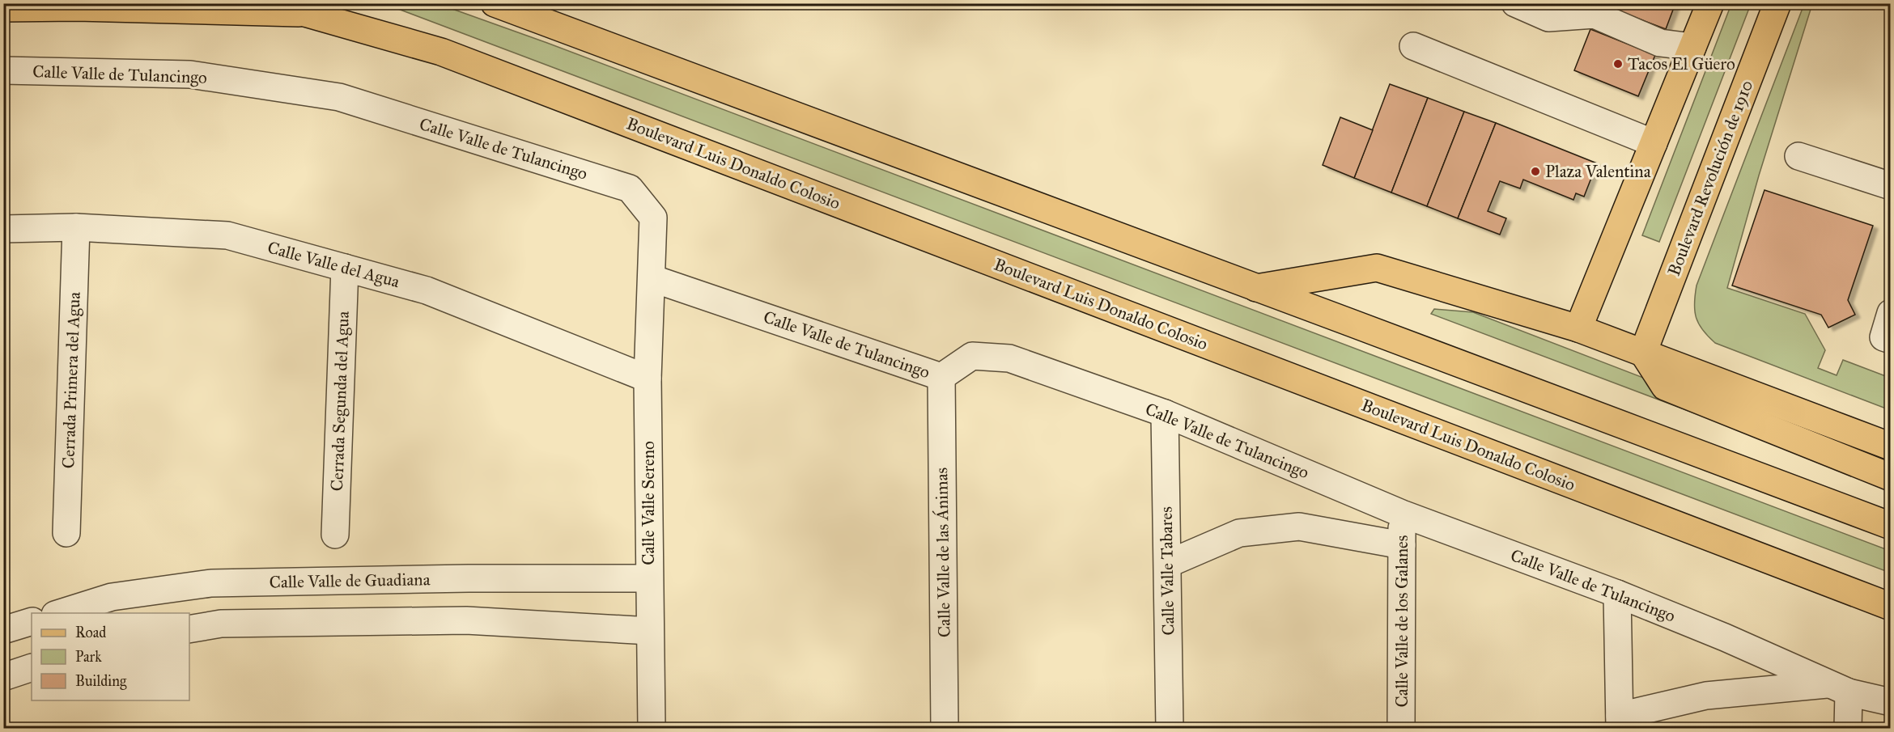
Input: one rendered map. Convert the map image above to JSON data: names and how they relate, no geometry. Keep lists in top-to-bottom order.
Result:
{
  "streets": {
    "main road": ["Boulevard Luis Donaldo Colosio", "Boulevard Revolución de 1910"],
    "street": [
      "Calle Valle de Tulancingo",
      "Calle Valle del Agua",
      "Cerrada Primera del Agua",
      "Cerrada Segunda del Agua",
      "Calle Valle Sereno",
      "Calle Valle de las Ánimas",
      "Calle Valle Tabares",
      "Calle Valle de Guadiana",
      "Calle Valle de los Galanes"
    ]
  },
  "crossings": [
    ["Calle Valle de Tulancingo", "Calle Valle Sereno"],
    ["Calle Valle de Tulancingo", "Calle Valle de las Ánimas"],
    ["Calle Valle de Tulancingo", "Calle Valle Tabares"],
    ["Calle Valle de Tulancingo", "Calle Valle de los Galanes"],
    ["Calle Valle del Agua", "Cerrada Primera del Agua"],
    ["Calle Valle del Agua", "Cerrada Segunda del Agua"],
    ["Calle Valle del Agua", "Calle Valle Sereno"],
    ["Calle Valle Sereno", "Calle Valle de Guadiana"]
  ],
  "places": ["Tacos El Güero", "Plaza Valentina"],
  "legend": ["Road", "Park", "Building"]
}
